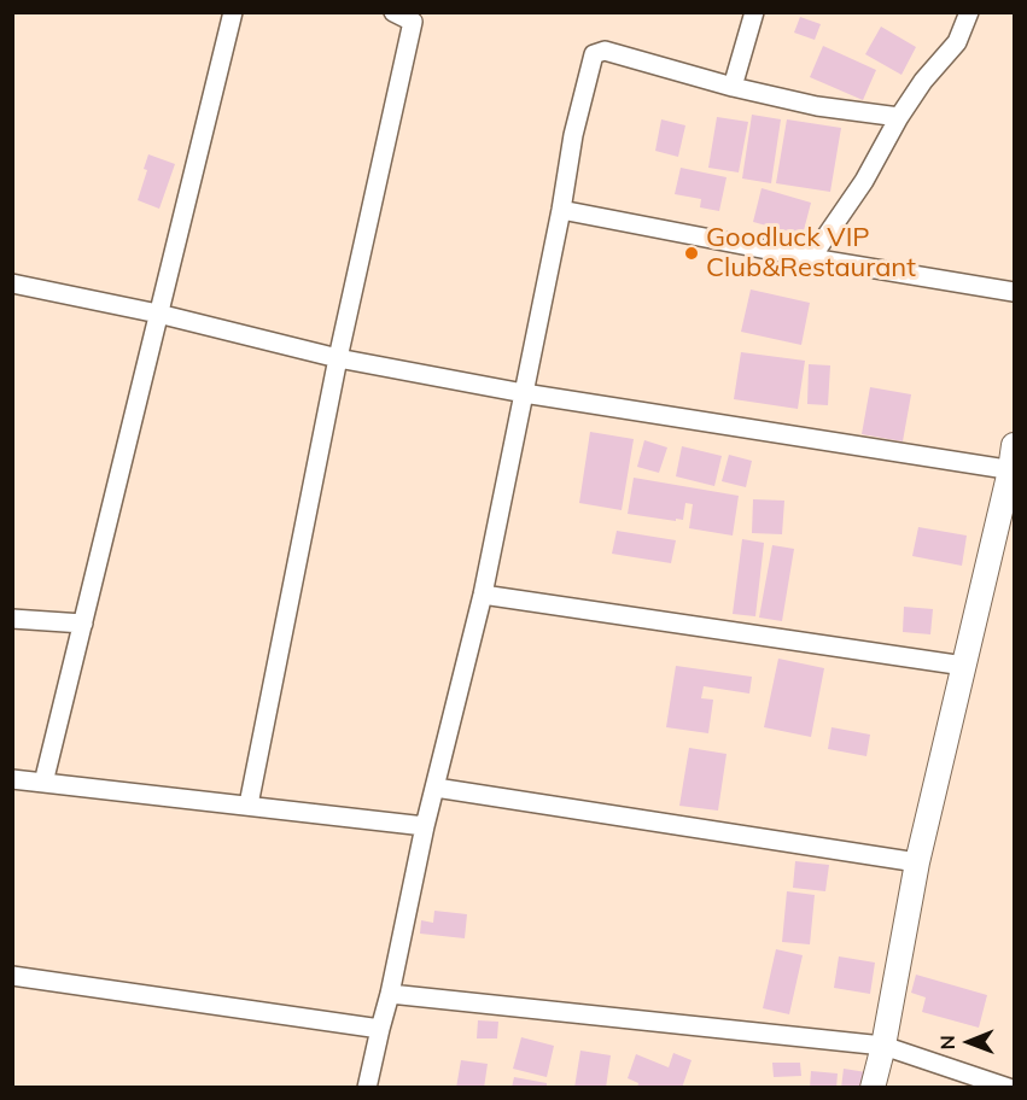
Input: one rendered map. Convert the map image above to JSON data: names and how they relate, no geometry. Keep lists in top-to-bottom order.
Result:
{
  "places": ["Goodluck VIP Club&Restaurant"],
  "north": "left"
}
